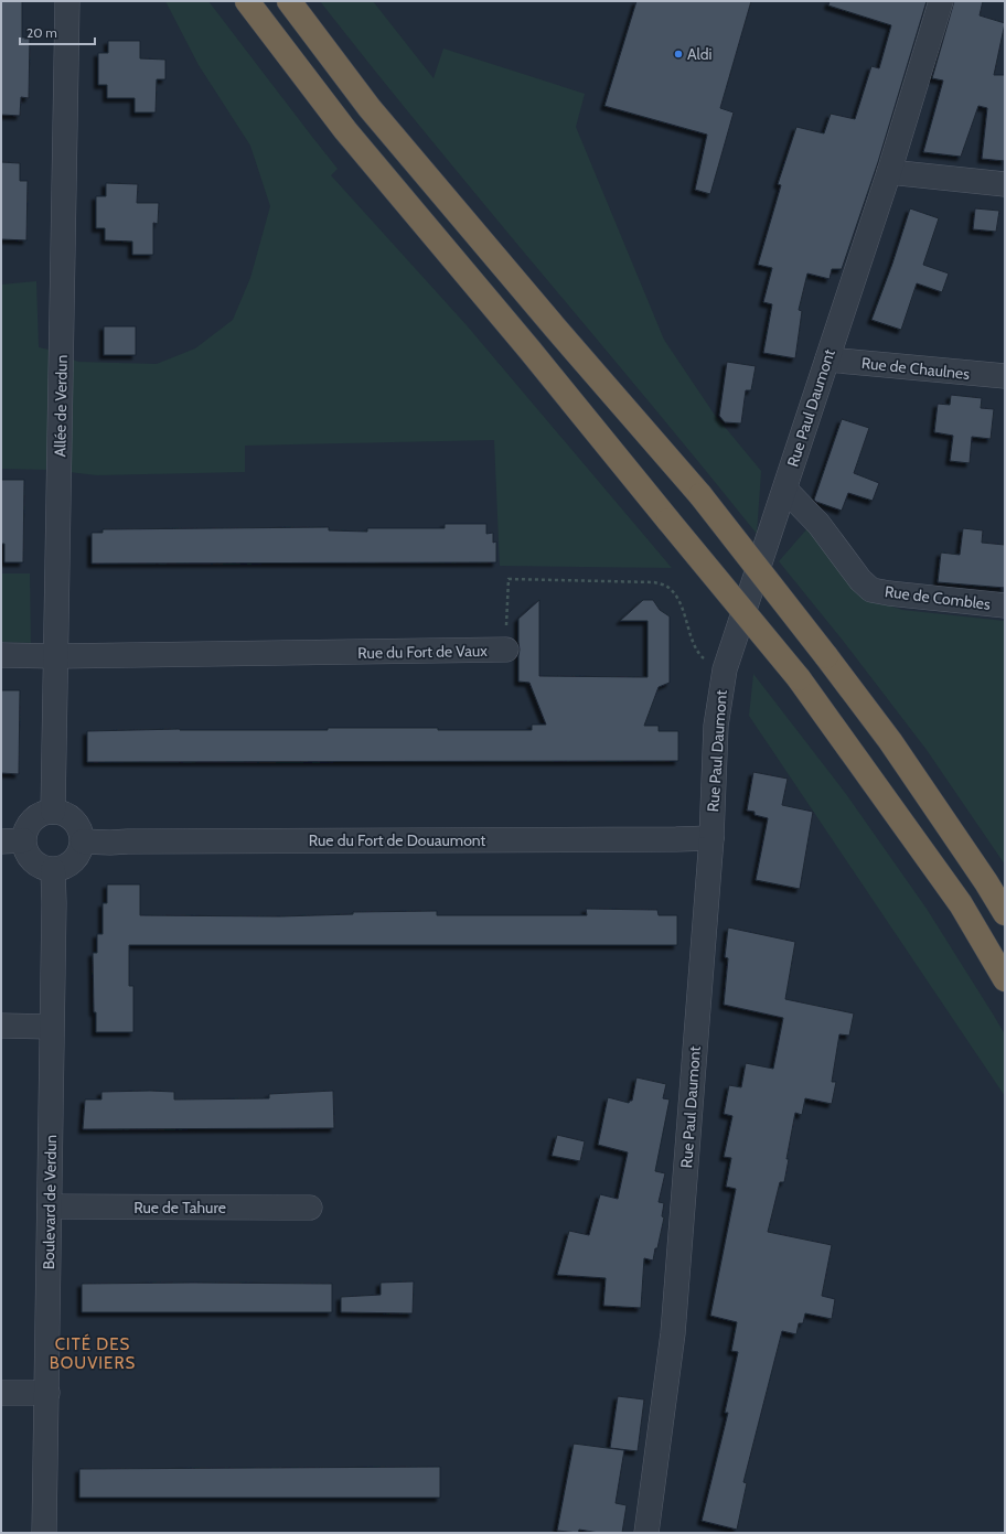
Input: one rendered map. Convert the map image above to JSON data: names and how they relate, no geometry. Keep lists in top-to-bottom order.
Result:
{
  "streets": {
    "street": [
      "Rue de Chaulnes",
      "Allée de Verdun",
      "Rue Paul Daumont",
      "Rue de Combles",
      "Rue du Fort de Vaux",
      "Rue du Fort de Douaumont",
      "Boulevard de Verdun",
      "Rue de Tahure"
    ]
  },
  "crossings": [
    ["Rue de Chaulnes", "Rue Paul Daumont"],
    ["Allée de Verdun", "Rue du Fort de Vaux"],
    ["Allée de Verdun", "Rue du Fort de Douaumont"],
    ["Allée de Verdun", "Boulevard de Verdun"],
    ["Rue Paul Daumont", "Rue de Combles"],
    ["Rue Paul Daumont", "Rue du Fort de Vaux"],
    ["Rue Paul Daumont", "Rue du Fort de Douaumont"],
    ["Rue du Fort de Douaumont", "Boulevard de Verdun"],
    ["Boulevard de Verdun", "Rue de Tahure"]
  ],
  "districts": ["CITÉ DES BOUVIERS"],
  "places": ["Aldi"],
  "scale_bar": "20 m"
}
